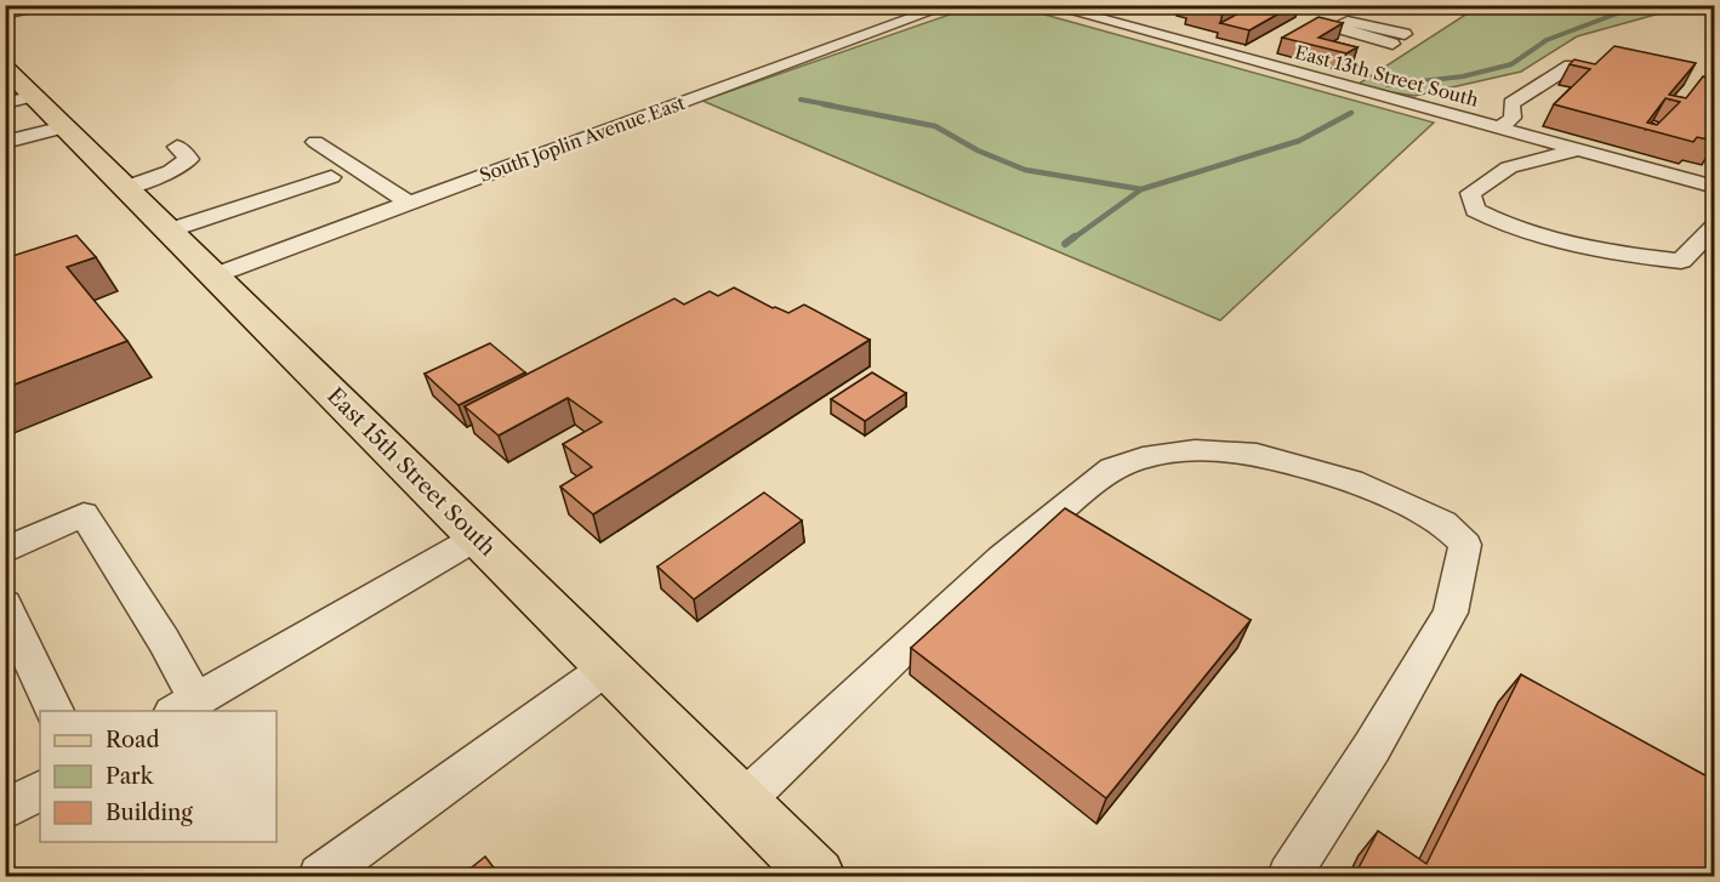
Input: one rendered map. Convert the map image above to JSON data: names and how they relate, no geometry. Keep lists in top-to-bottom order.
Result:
{
  "streets": {
    "main road": ["East 15th Street South"],
    "street": ["East 13th Street South", "South Joplin Avenue East"]
  },
  "crossings": [
    ["South Joplin Avenue East", "East 15th Street South"]
  ],
  "legend": ["Road", "Park", "Building"]
}
